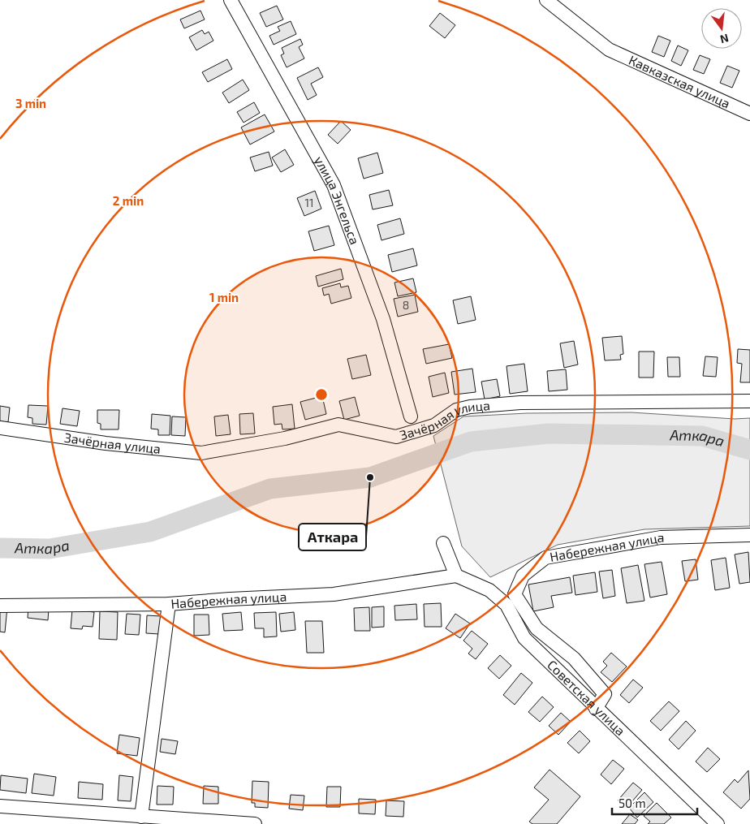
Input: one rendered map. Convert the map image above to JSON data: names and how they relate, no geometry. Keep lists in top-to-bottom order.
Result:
{
  "streets": {
    "street": [
      "Кавказская улица",
      "улица Энгельса",
      "Зачёрная улица",
      "Набережная улица",
      "Советская улица"
    ]
  },
  "crossings": [
    ["Набережная улица", "Советская улица"]
  ],
  "water": ["Аткара"],
  "places": ["Аткара"],
  "house_numbers": ["11", "8"],
  "scale_bar": "50 m",
  "north": "bottom",
  "rings": ["3 min", "2 min", "1 min"]
}
